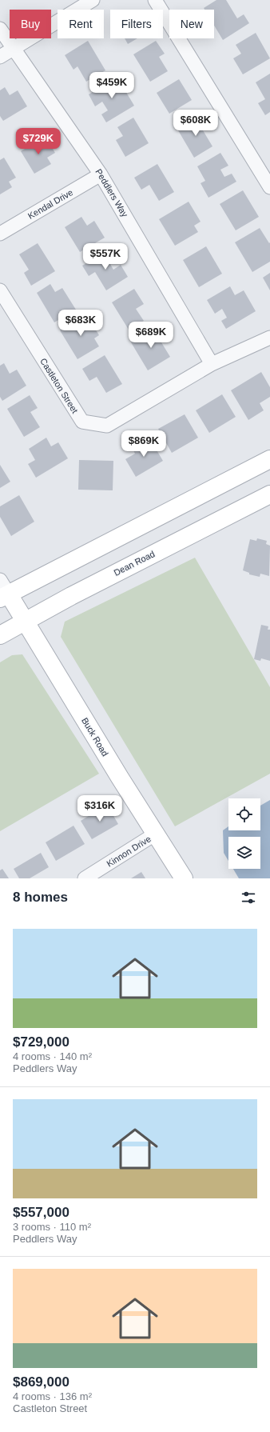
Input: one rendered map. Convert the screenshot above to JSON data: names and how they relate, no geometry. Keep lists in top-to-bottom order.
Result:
{
  "streets": {
    "main road": ["Dean Road", "Buck Road"],
    "street": [
      "Peddlers Way",
      "Kendal Drive",
      "Castleton Street",
      "Kinnon Drive"
    ]
  },
  "crossings": [
    ["Peddlers Way", "Kendal Drive"],
    ["Peddlers Way", "Castleton Street"],
    ["Dean Road", "Buck Road"],
    ["Buck Road", "Kinnon Drive"]
  ],
  "page": {
    "chip": [
      "Buy",
      "Rent",
      "Filters",
      "New"
    ],
    "price": [
      "$459K",
      "$608K",
      "$729K",
      "$557K",
      "$683K",
      "$689K",
      "$869K",
      "$316K"
    ],
    "heading": "8 homes",
    "list": [
      {
        "name": "$729,000",
        "note": "4 rooms · 140 m² · Peddlers Way"
      },
      {
        "name": "$557,000",
        "note": "3 rooms · 110 m² · Peddlers Way"
      },
      {
        "name": "$869,000",
        "note": "4 rooms · 136 m² · Castleton Street"
      }
    ]
  }
}
